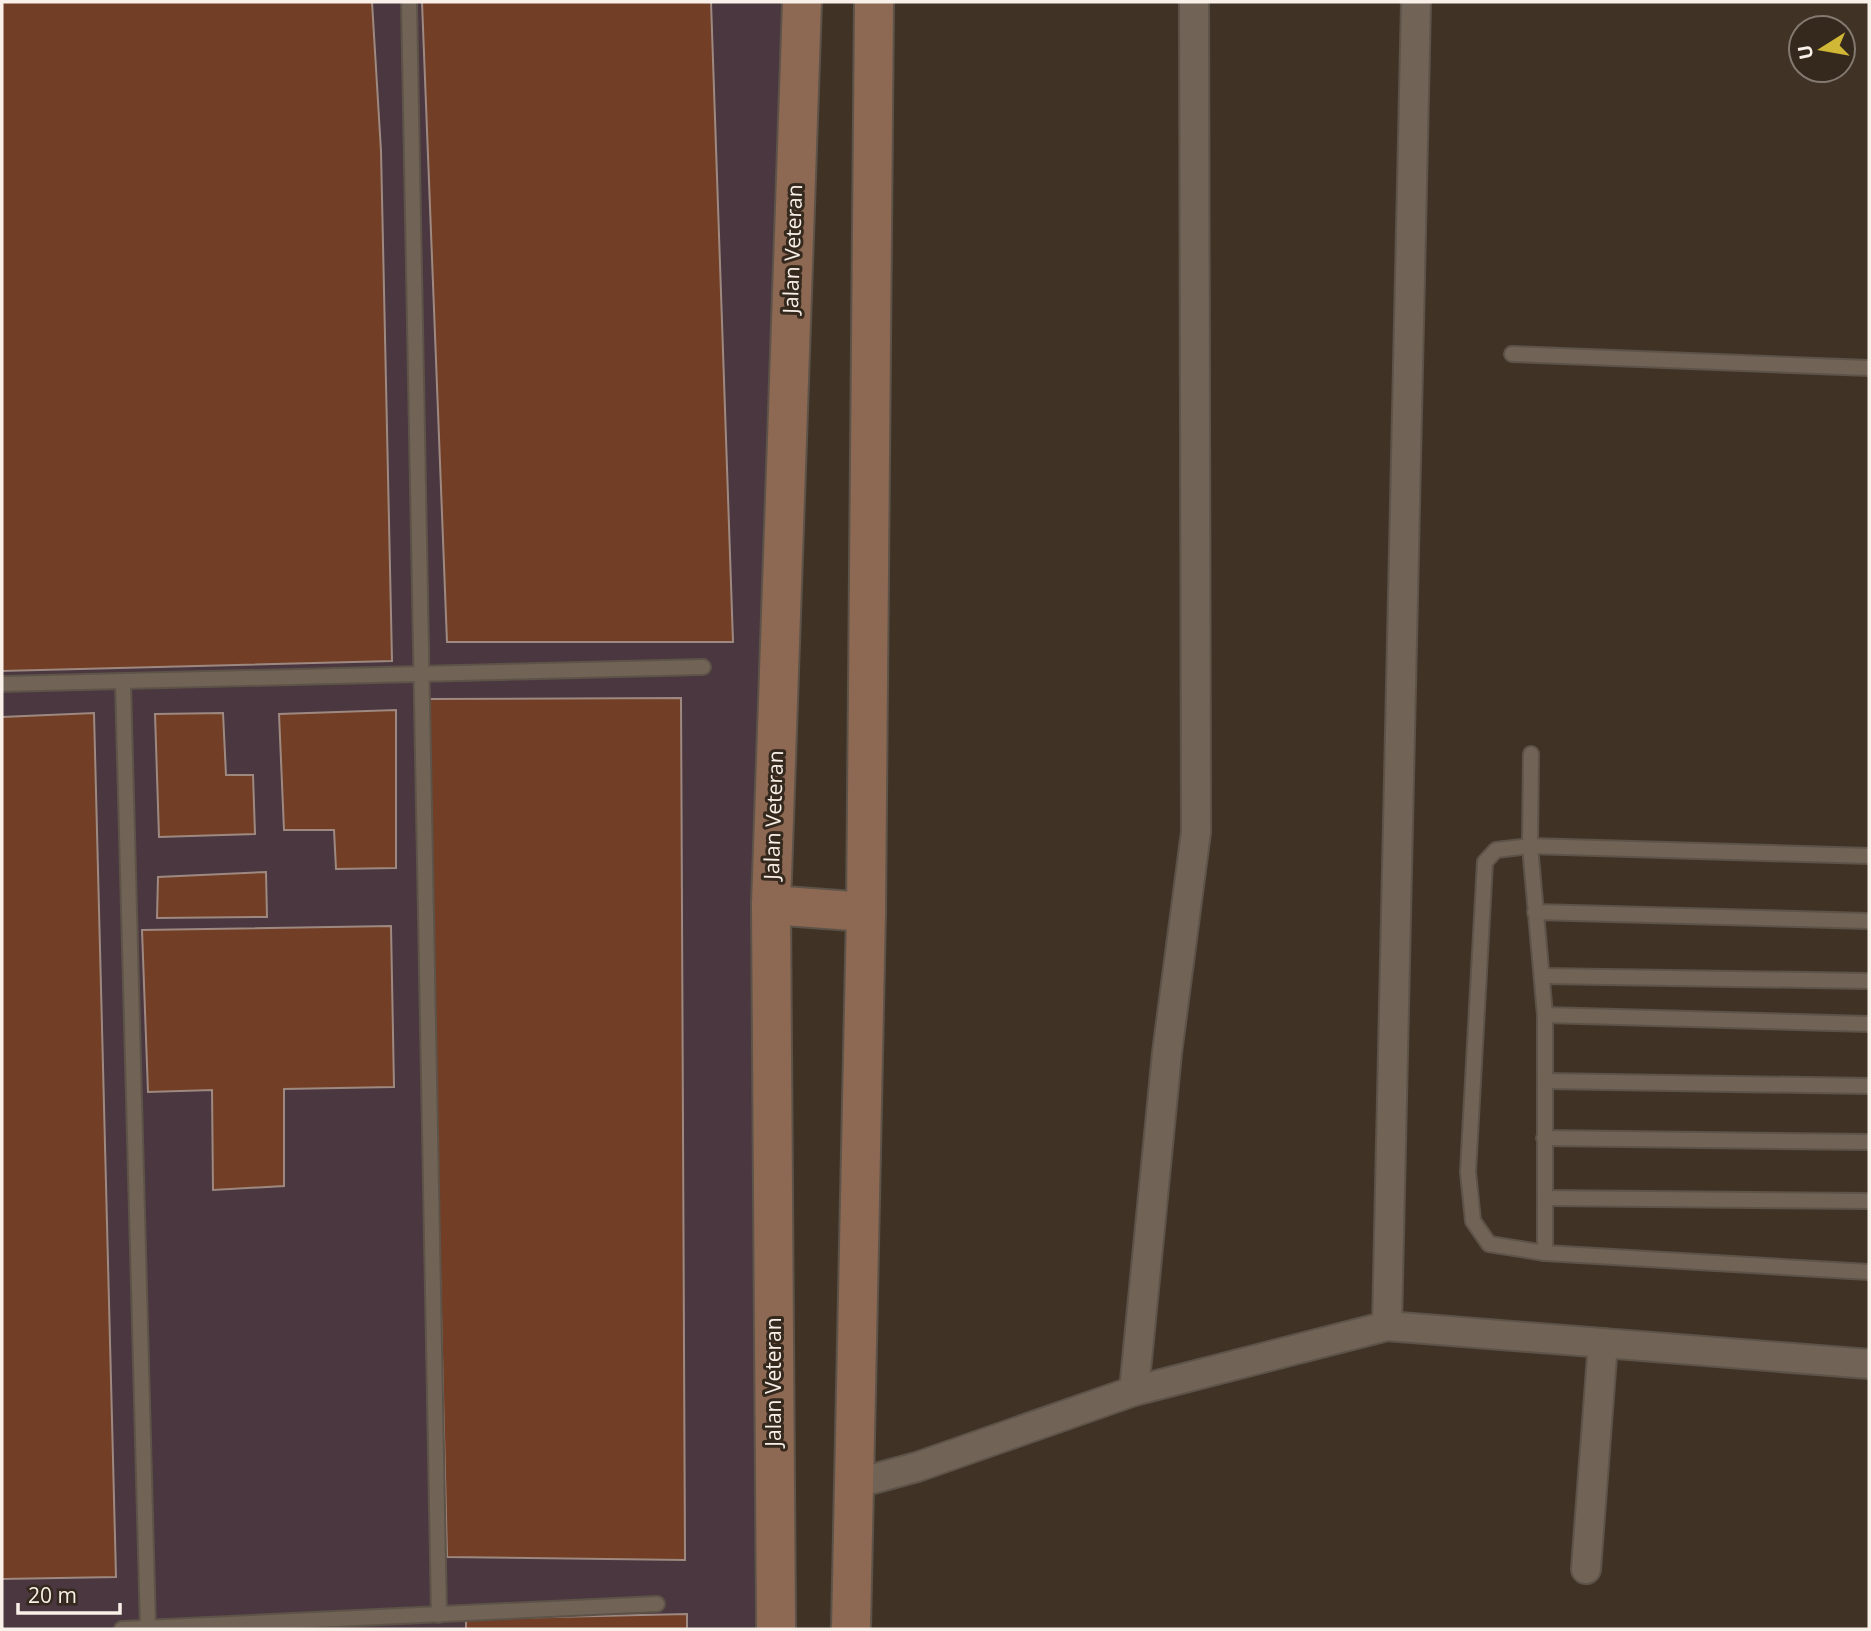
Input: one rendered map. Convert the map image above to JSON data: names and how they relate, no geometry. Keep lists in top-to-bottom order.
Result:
{
  "streets": {
    "main road": ["Jalan Veteran"]
  },
  "scale_bar": "20 m",
  "north": "left"
}
